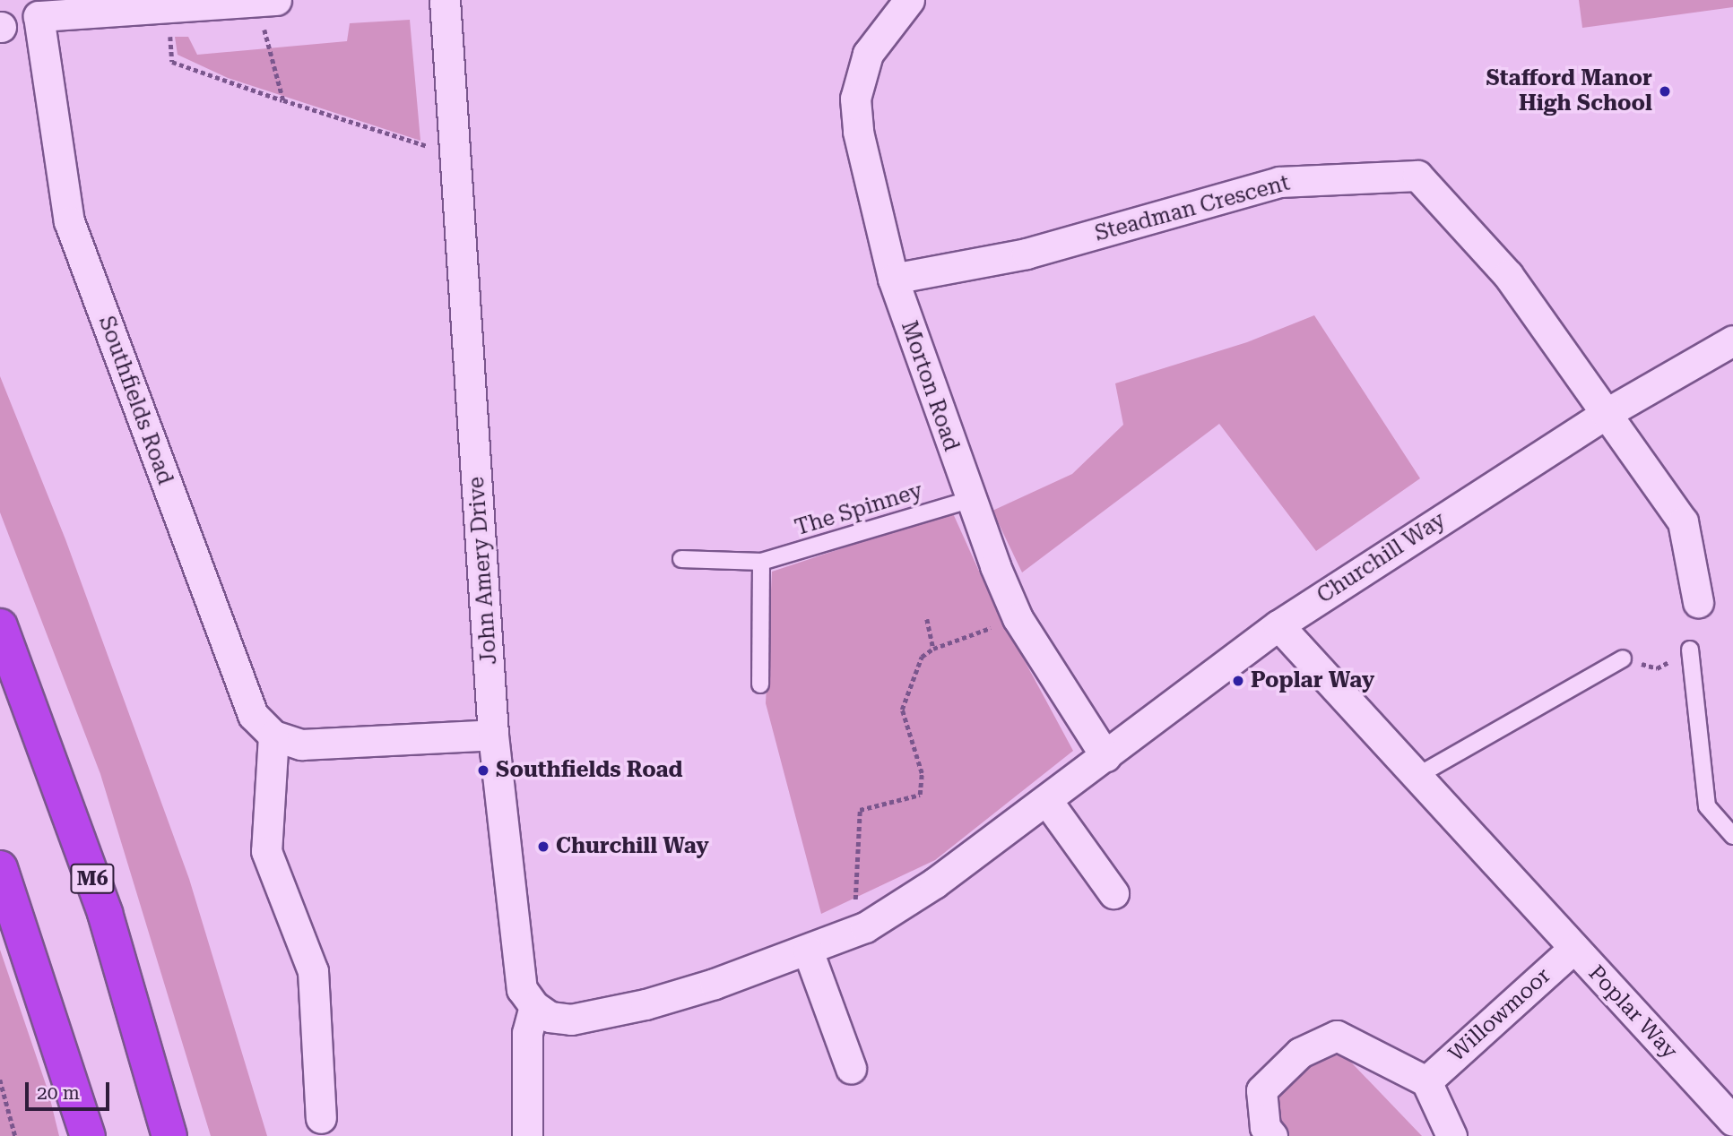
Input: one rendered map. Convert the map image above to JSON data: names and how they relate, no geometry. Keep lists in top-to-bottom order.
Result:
{
  "streets": {
    "highway": ["M6"],
    "street": [
      "Steadman Crescent",
      "Morton Road",
      "Southfields Road",
      "Churchill Way",
      "John Amery Drive",
      "Poplar Way",
      "Willowmoor"
    ],
    "lane": ["The Spinney"]
  },
  "crossings": [
    ["Steadman Crescent", "Morton Road"],
    ["Steadman Crescent", "Churchill Way"],
    ["Morton Road", "The Spinney"],
    ["Morton Road", "Churchill Way"],
    ["Churchill Way", "John Amery Drive"],
    ["Churchill Way", "Poplar Way"],
    ["Poplar Way", "Willowmoor"]
  ],
  "places": [
    "Stafford Manor High School",
    "Poplar Way",
    "Southfields Road",
    "Churchill Way"
  ],
  "scale_bar": "20 m"
}
